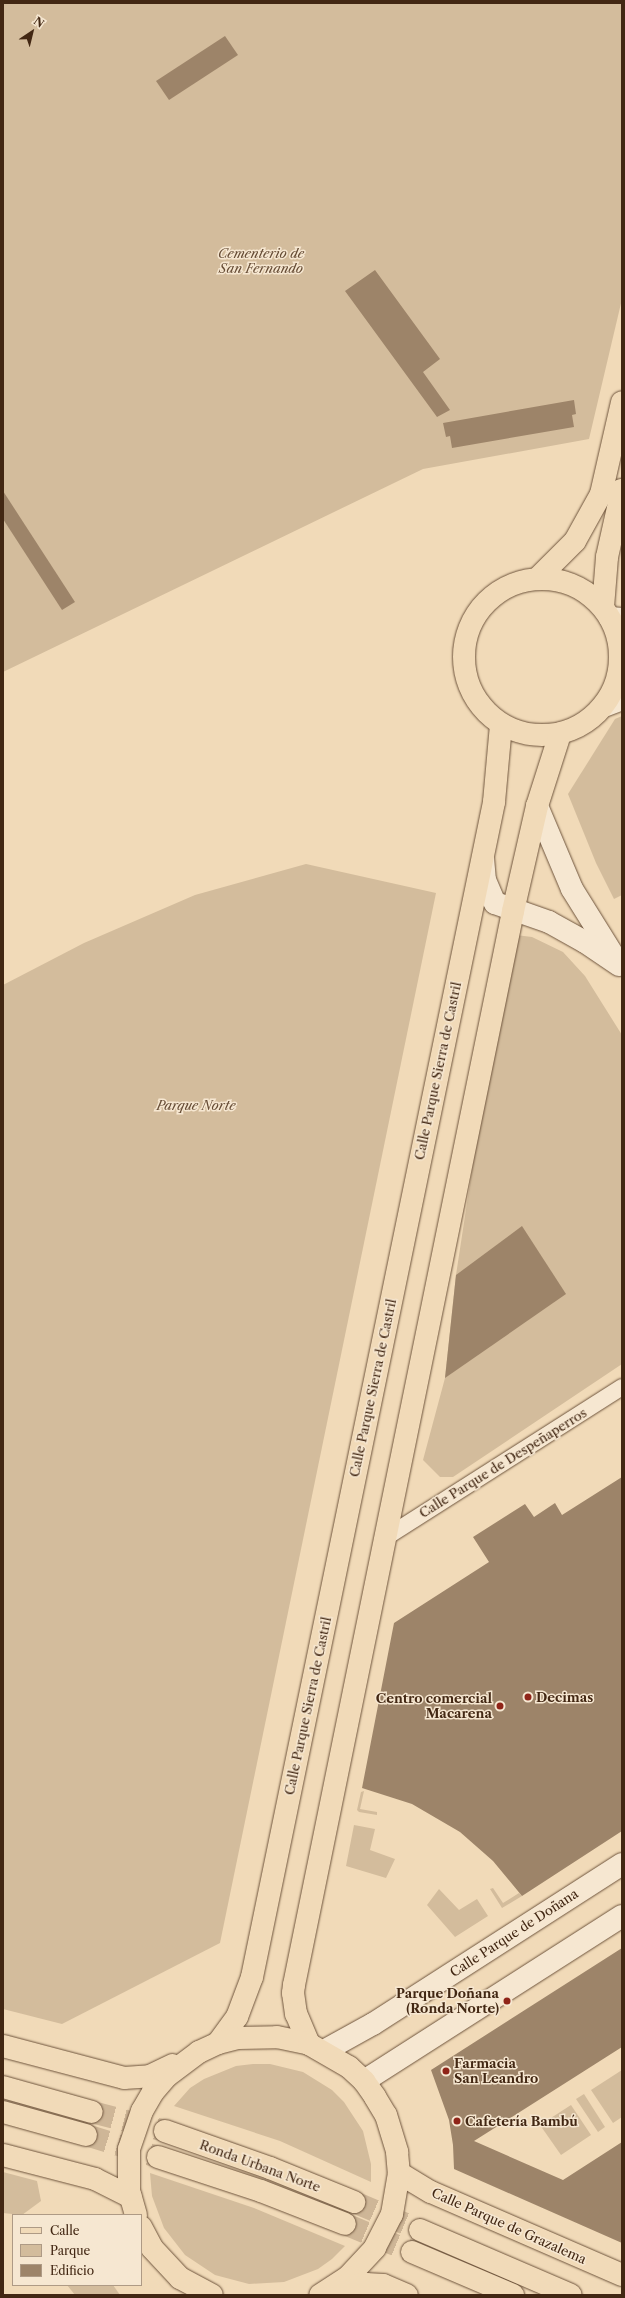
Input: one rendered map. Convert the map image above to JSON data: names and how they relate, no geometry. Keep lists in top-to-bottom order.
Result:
{
  "streets": {
    "main road": ["Calle Parque Sierra de Castril", "Ronda Urbana Norte", "Calle Parque de Grazalema"],
    "street": ["Calle Parque de Despeñaperros", "Calle Parque de Doñana"]
  },
  "parks": ["Cementerio de San Fernando", "Parque Norte"],
  "places": [
    "Decimas",
    "Centro comercial Macarena",
    "Parque Doñana (Ronda Norte)",
    "Farmacia San Leandro",
    "Cafetería Bambú"
  ],
  "legend": ["Calle", "Parque", "Edificio"],
  "north": "top right"
}
